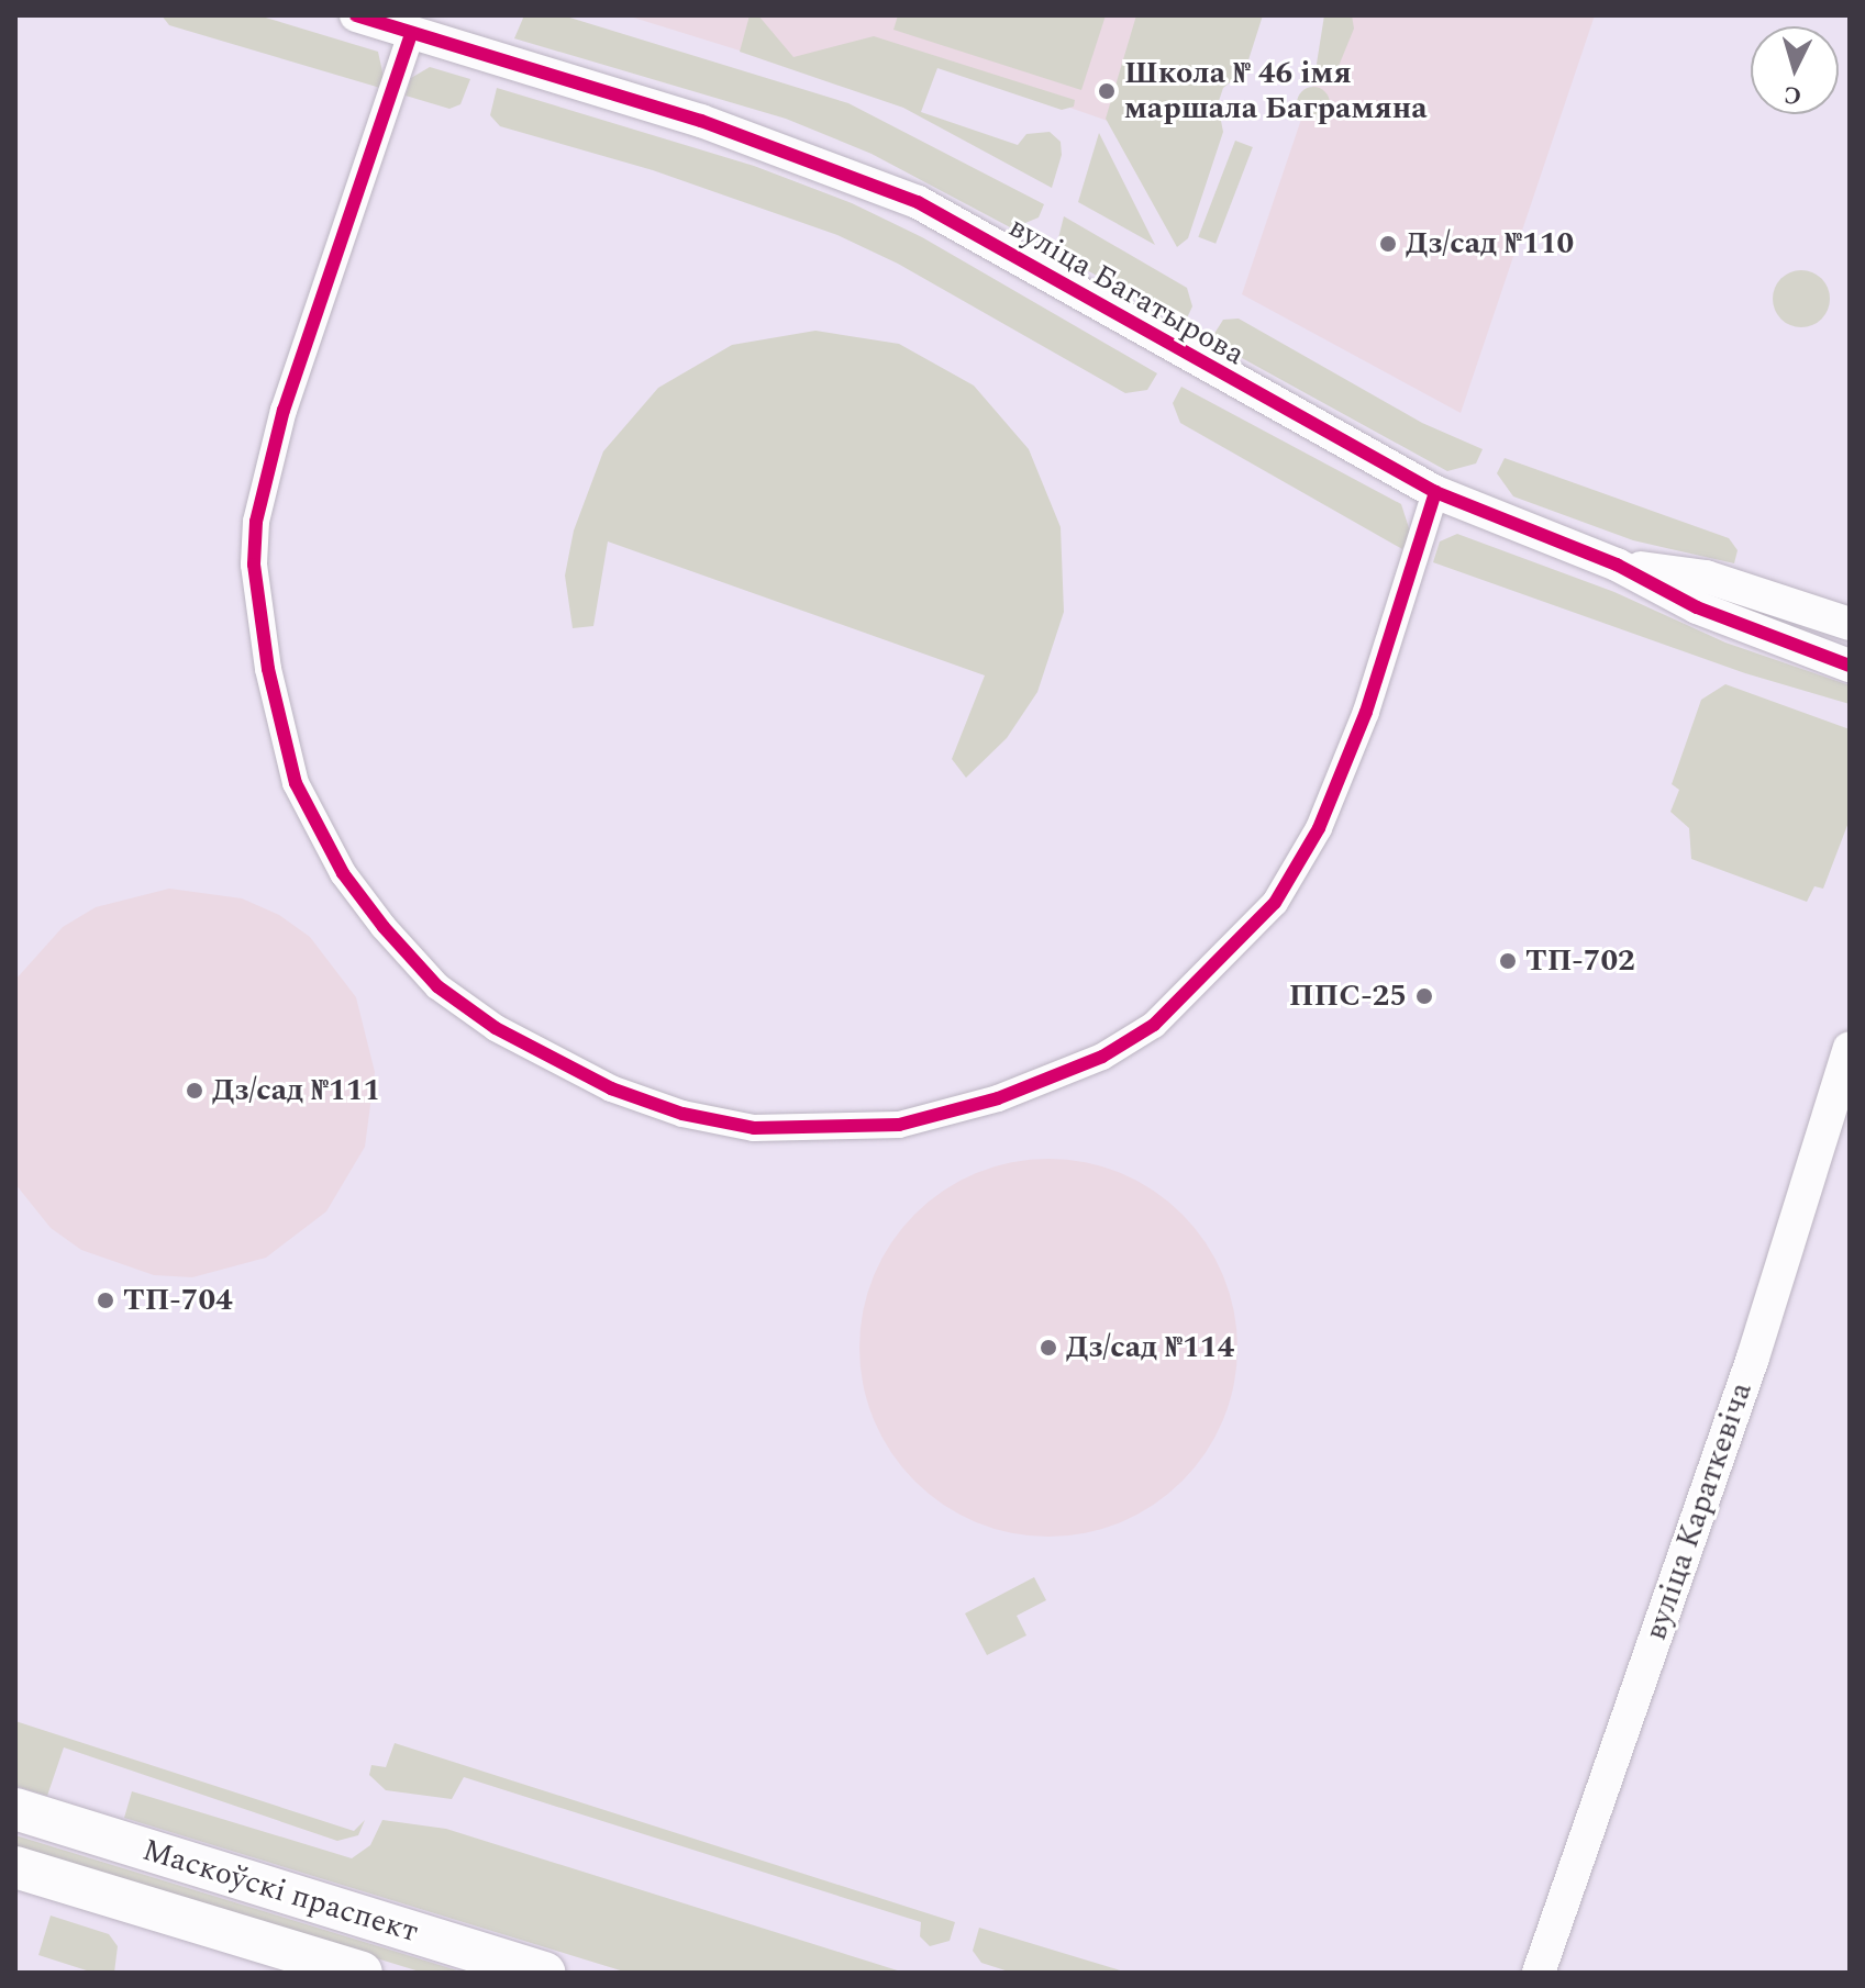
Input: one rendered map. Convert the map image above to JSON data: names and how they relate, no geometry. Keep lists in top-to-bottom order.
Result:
{
  "streets": {
    "main road": ["Маскоўскі праспект"],
    "street": ["вуліца Багатырова", "вуліца Караткевіча"]
  },
  "places": [
    "Школа № 46 імя маршала Баграмяна",
    "Дз/сад №110",
    "ТП-702",
    "ППС-25",
    "Дз/сад №111",
    "ТП-704",
    "Дз/сад №114"
  ],
  "north": "bottom"
}
